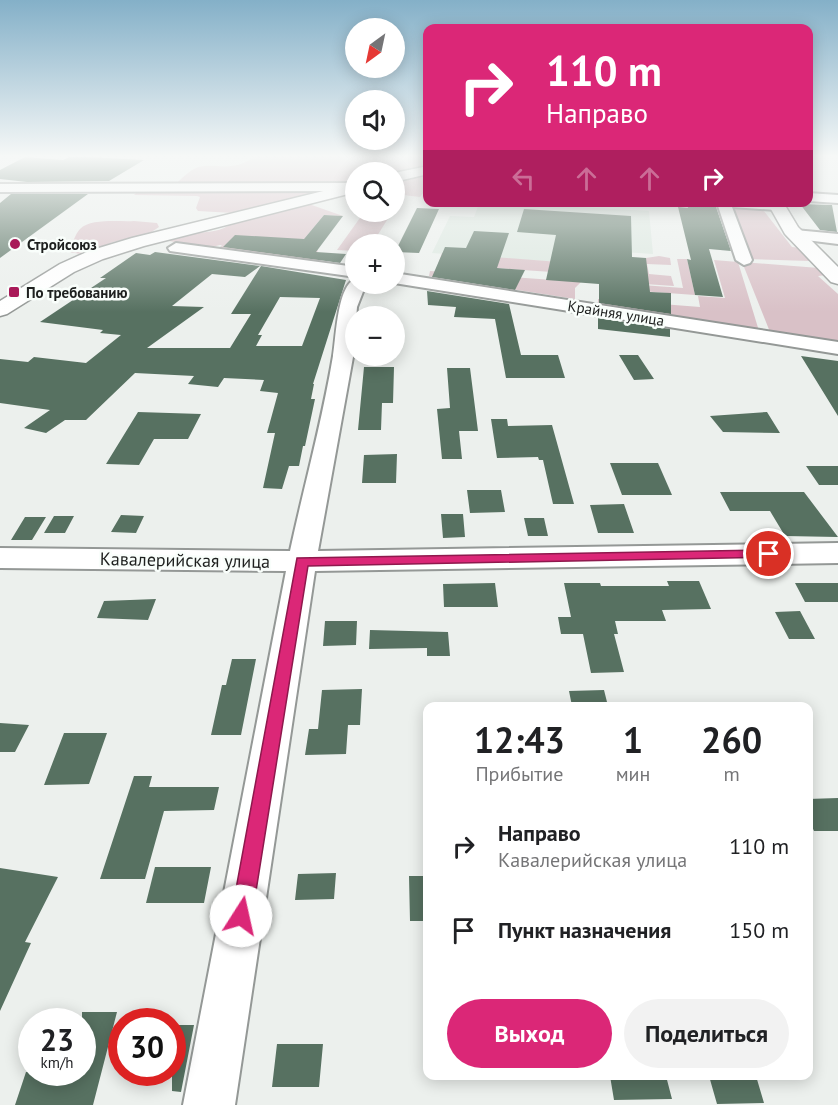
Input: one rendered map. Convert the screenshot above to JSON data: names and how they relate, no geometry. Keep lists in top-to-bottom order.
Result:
{
  "streets": {
    "street": ["Крайняя улица", "Кавалерийская улица"]
  },
  "places": {
    "other": ["Стройсоюз"],
    "transit": ["По требованию"]
  },
  "north": "bottom left",
  "page": {
    "map_buttons": ["+", "−"],
    "turn": ["110 m", "Направо"],
    "eta": [
      "12:43",
      "Прибытие",
      "1",
      "мин",
      "260",
      "m"
    ],
    "list": [
      {
        "name": "Направо",
        "note": "Кавалерийская улица",
        "value": "110 m"
      },
      {
        "name": "Пункт назначения",
        "value": "150 m"
      }
    ],
    "buttons": ["Выход", "Поделиться"],
    "speed": "23 km/h",
    "limit": "30"
  }
}
